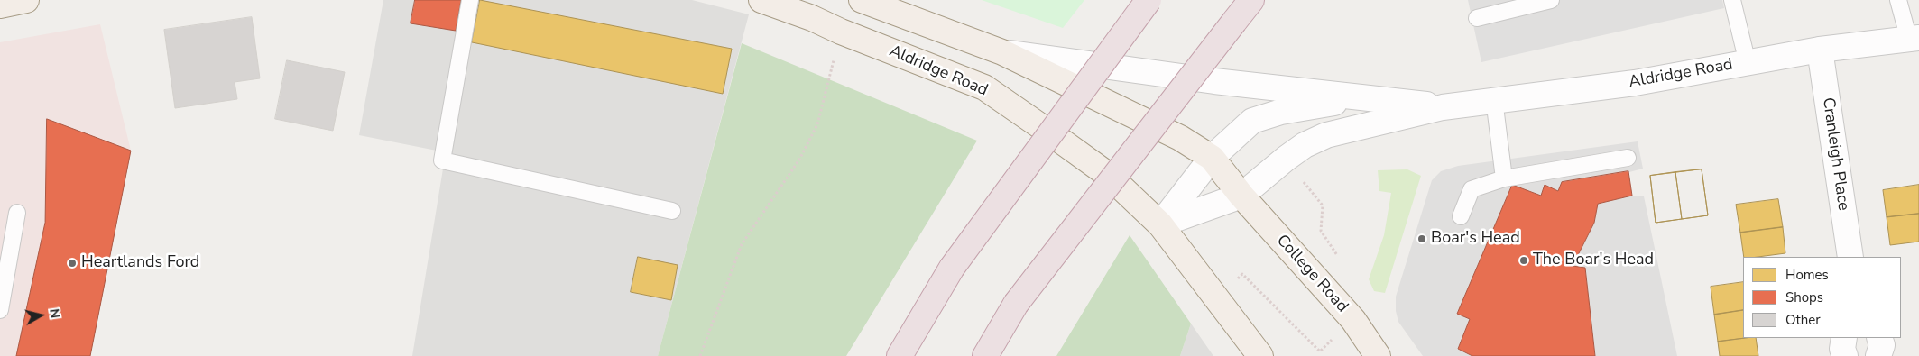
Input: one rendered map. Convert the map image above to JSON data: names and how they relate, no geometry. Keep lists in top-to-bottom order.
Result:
{
  "streets": {
    "main road": ["Aldridge Road", "College Road"],
    "street": ["Cranleigh Place"]
  },
  "crossings": [
    ["Aldridge Road", "Cranleigh Place"],
    ["Aldridge Road", "College Road"]
  ],
  "places": ["Boar's Head", "The Boar's Head", "Heartlands Ford"],
  "legend": ["Homes", "Shops", "Other"],
  "north": "right"
}
